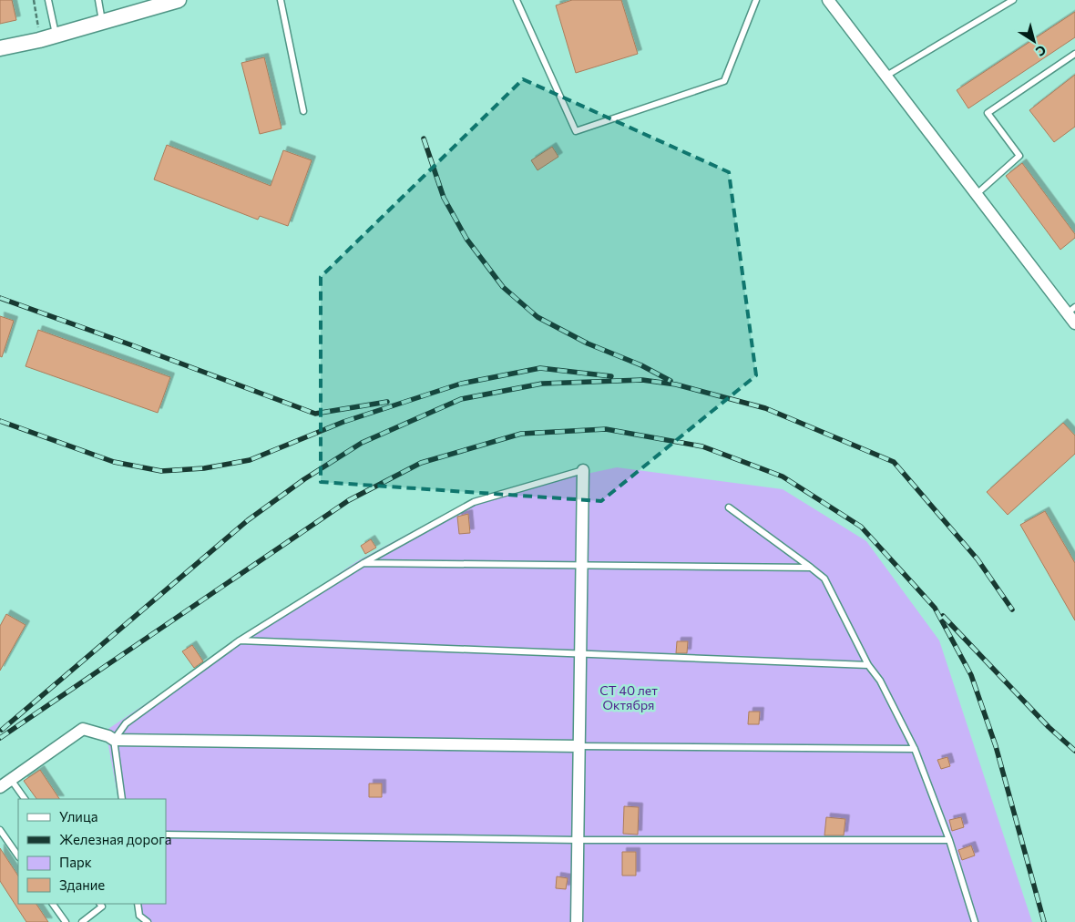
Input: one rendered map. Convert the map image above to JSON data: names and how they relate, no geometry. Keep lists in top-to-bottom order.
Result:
{
  "parks": ["СТ 40 лет Октября"],
  "legend": [
    "Улица",
    "Железная дорога",
    "Парк",
    "Здание"
  ],
  "north": "bottom right"
}
